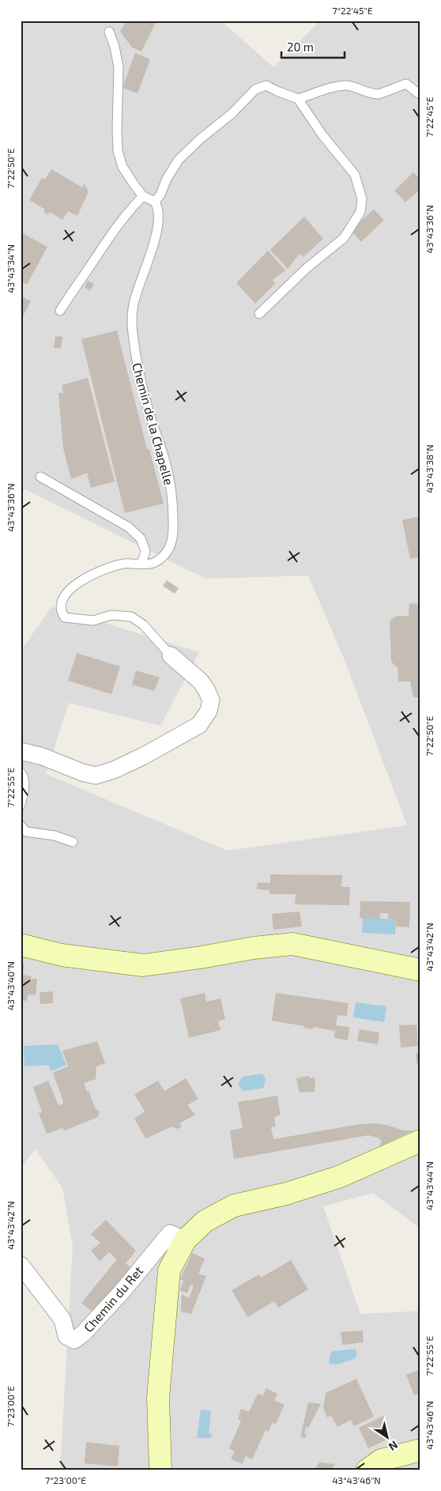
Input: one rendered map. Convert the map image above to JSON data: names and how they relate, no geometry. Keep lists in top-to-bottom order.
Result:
{
  "streets": {
    "street": ["Chemin de la Chapelle", "Chemin du Ret"]
  },
  "scale_bar": "20 m",
  "north": "bottom right",
  "coordinates": [
    "7°22'45\"E",
    "7°22'50\"E",
    "43°43'36\"N",
    "43°43'34\"N",
    "43°43'38\"N",
    "7°22'55\"E",
    "43°43'42\"N",
    "43°43'40\"N",
    "43°43'44\"N",
    "7°23'00\"E",
    "43°43'46\"N"
  ]
}
